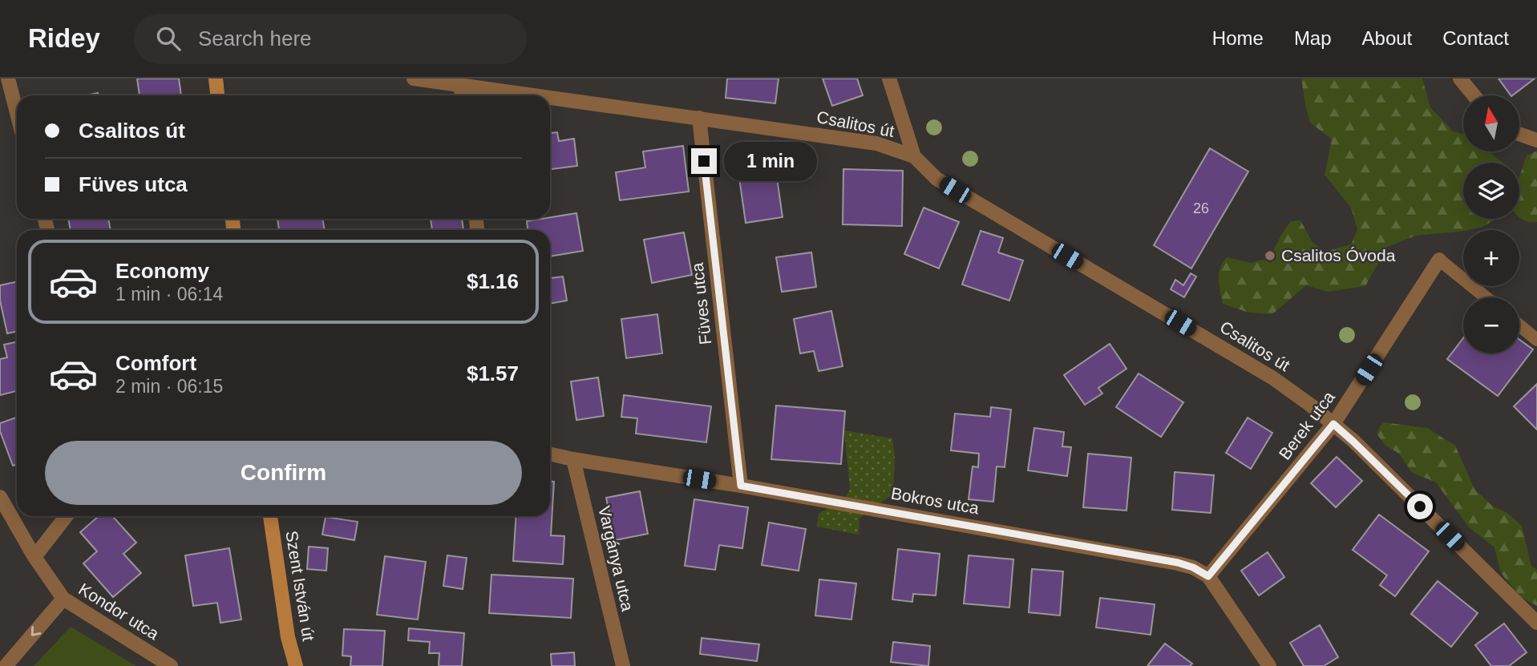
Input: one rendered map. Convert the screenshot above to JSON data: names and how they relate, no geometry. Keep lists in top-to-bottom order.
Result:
{
  "streets": {
    "street": [
      "Csalitos út",
      "Füves utca",
      "Berek utca",
      "Bokros utca",
      "Vargánya utca",
      "Szent István út",
      "Kondor utca"
    ]
  },
  "crossings": [
    ["Csalitos út", "Füves utca"],
    ["Csalitos út", "Berek utca"],
    ["Füves utca", "Bokros utca"],
    ["Berek utca", "Bokros utca"],
    ["Bokros utca", "Vargánya utca"]
  ],
  "places": ["Csalitos Óvoda"],
  "house_numbers": ["26"],
  "north": "top",
  "page": {
    "header": "Ridey",
    "search": "Search here",
    "nav": [
      "Home",
      "Map",
      "About",
      "Contact"
    ],
    "map_buttons": ["+", "−"],
    "banner": ["Csalitos út", "Füves utca"],
    "bubble": "1 min",
    "list": [
      {
        "name": "Economy",
        "note": "1 min · 06:14",
        "value": "$1.16"
      },
      {
        "name": "Comfort",
        "note": "2 min · 06:15",
        "value": "$1.57"
      }
    ],
    "buttons": "Confirm"
  }
}
